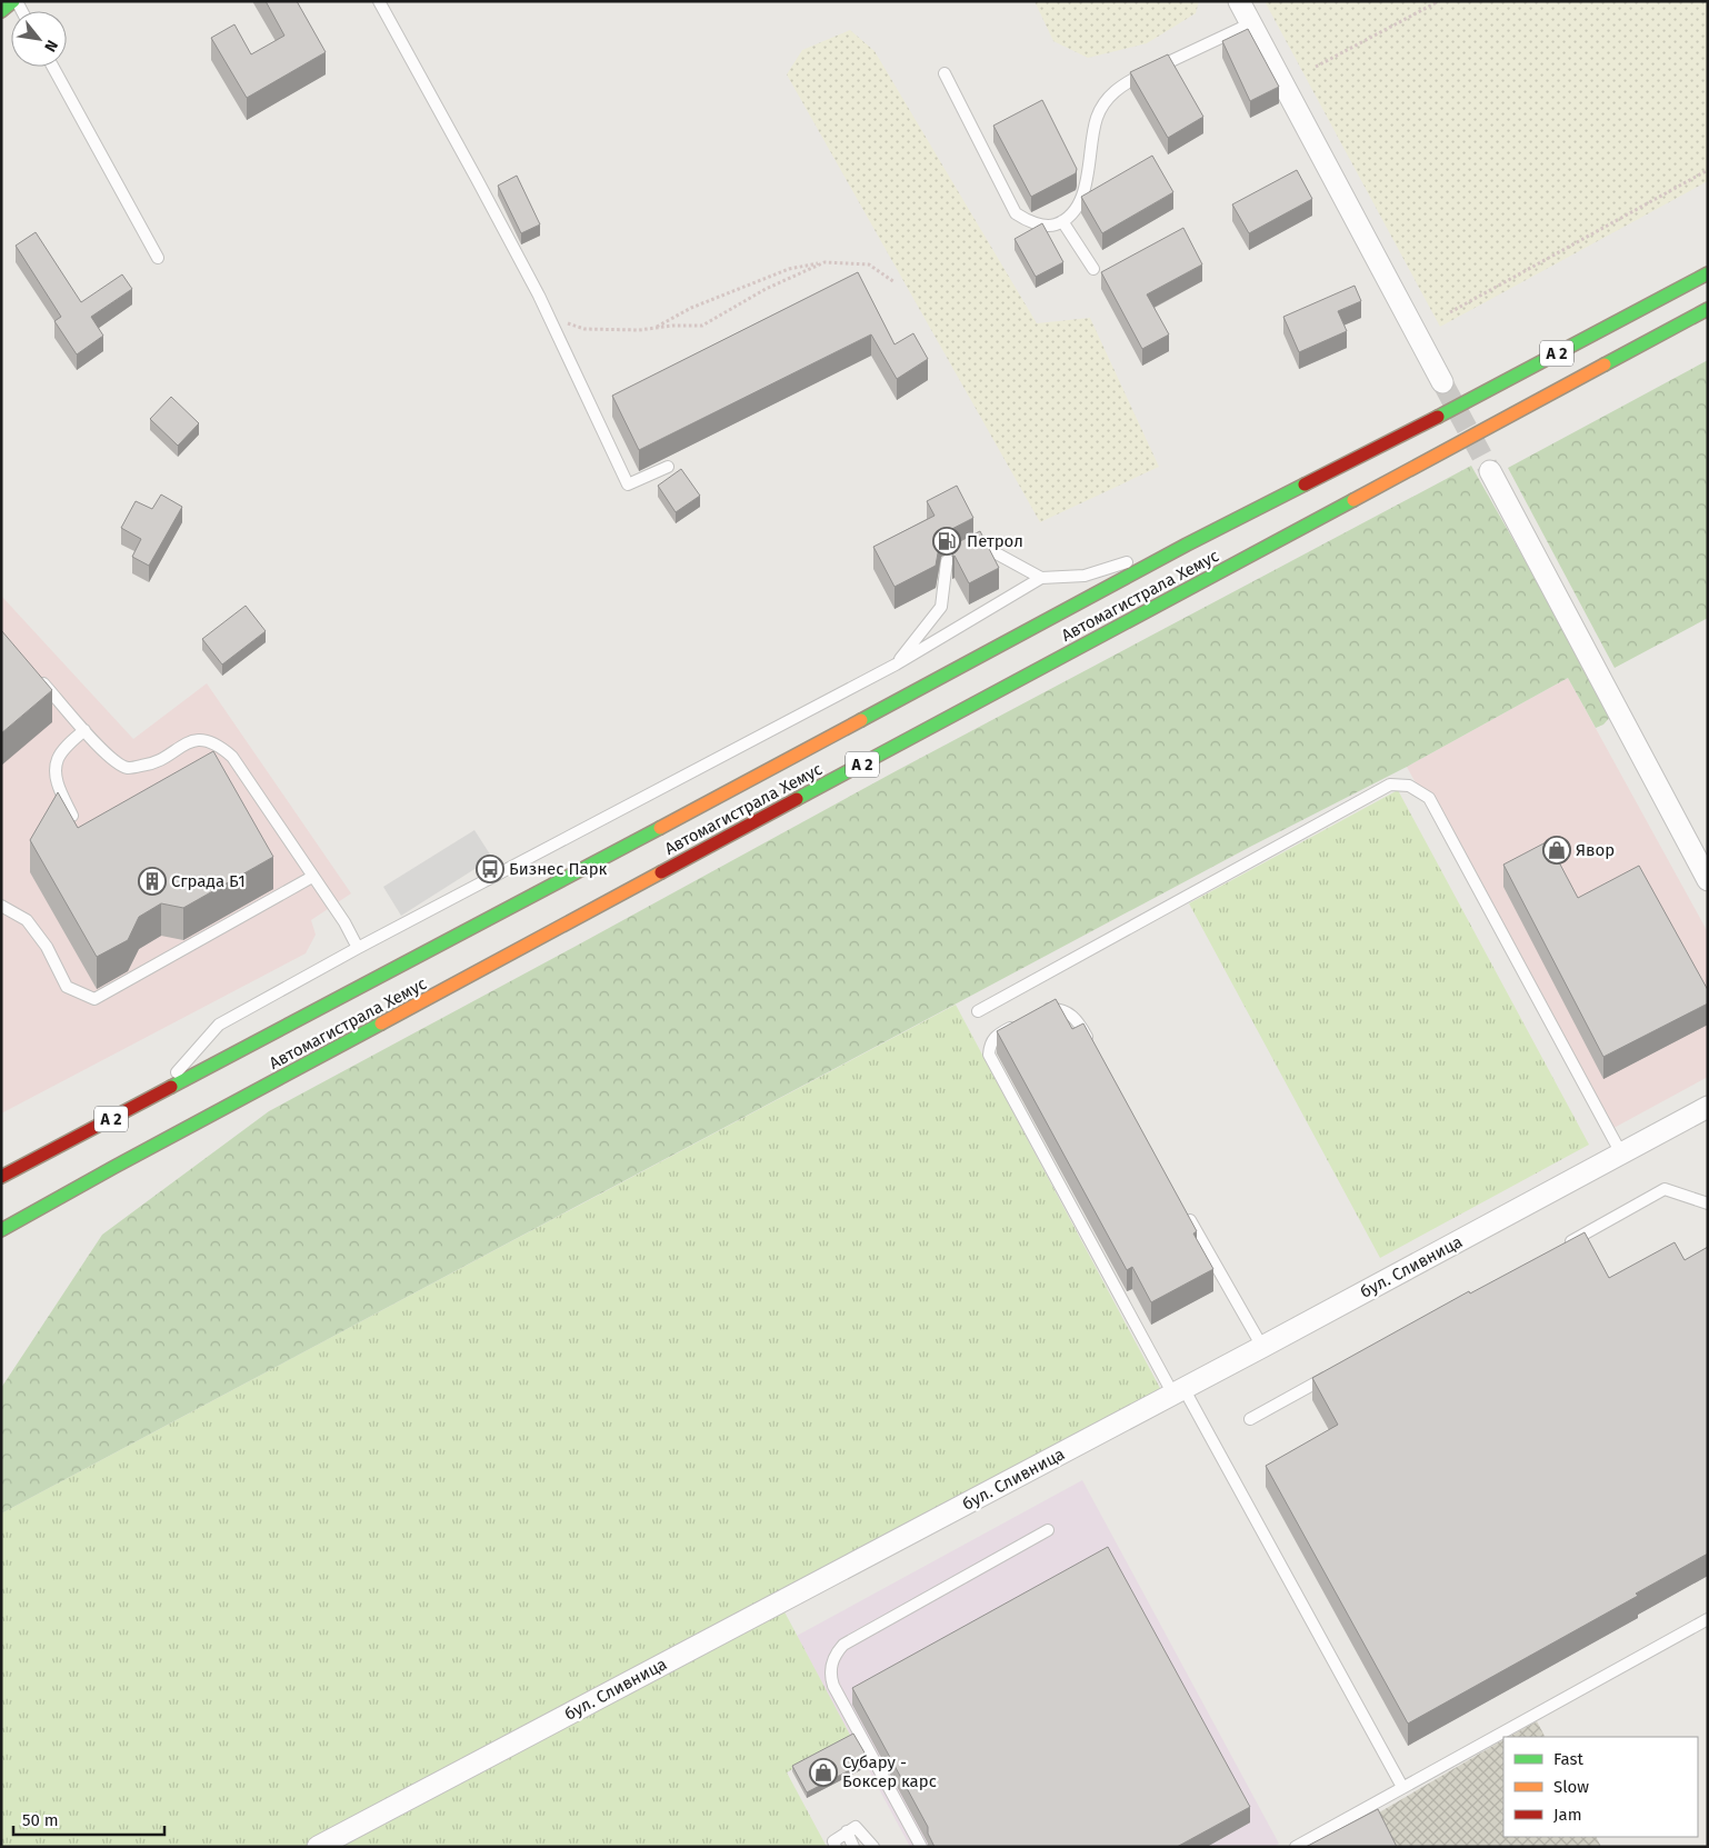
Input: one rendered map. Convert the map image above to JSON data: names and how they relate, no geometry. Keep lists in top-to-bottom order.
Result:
{
  "streets": {
    "main road": ["A 2", "Автомагистрала Хемус"],
    "street": ["бул. Сливница"]
  },
  "places": {
    "fuel station": ["Петрол"],
    "shop": ["Явор", "Субару - Боксер карс"],
    "bus stop": ["Бизнес Парк"],
    "building": ["Сграда Б1"]
  },
  "legend": ["Fast", "Slow", "Jam"],
  "scale_bar": "50 m",
  "north": "bottom right"
}
